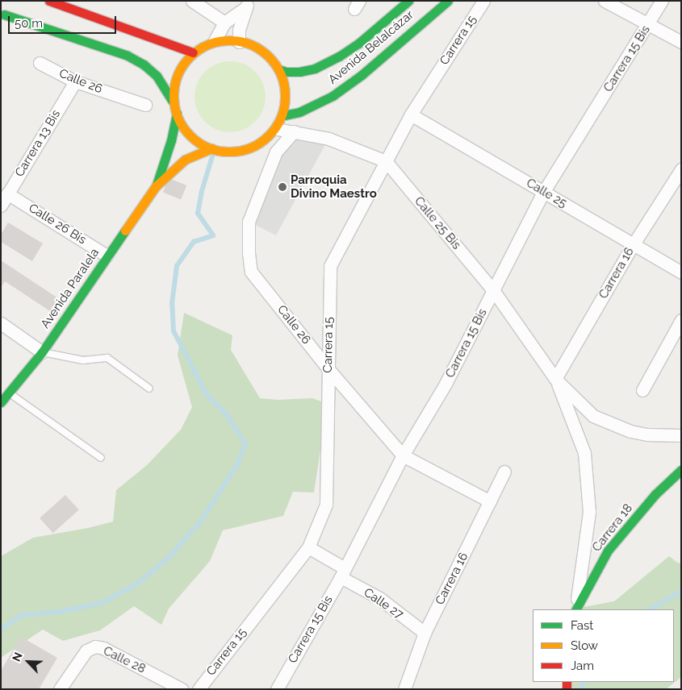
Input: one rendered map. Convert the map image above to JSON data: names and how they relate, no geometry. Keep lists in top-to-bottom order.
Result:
{
  "streets": {
    "main road": ["Avenida Belalcázar", "Avenida Paralela", "Carrera 18"],
    "street": [
      "Carrera 15",
      "Carrera 15 Bis",
      "Calle 26",
      "Carrera 13 Bis",
      "Calle 25",
      "Calle 25 Bis",
      "Calle 26 Bis",
      "Carrera 16",
      "Calle 27",
      "Calle 28"
    ]
  },
  "crossings": [
    ["Carrera 15", "Calle 26"],
    ["Carrera 15", "Calle 25"],
    ["Carrera 15", "Calle 25 Bis"],
    ["Carrera 15", "Calle 27"],
    ["Avenida Belalcázar", "Calle 25 Bis"],
    ["Avenida Belalcázar", "Avenida Paralela"],
    ["Carrera 15 Bis", "Calle 26"],
    ["Carrera 15 Bis", "Calle 25"],
    ["Carrera 15 Bis", "Calle 25 Bis"],
    ["Carrera 15 Bis", "Calle 27"],
    ["Calle 26", "Carrera 13 Bis"],
    ["Calle 26", "Calle 25 Bis"],
    ["Calle 26", "Carrera 16"],
    ["Carrera 13 Bis", "Calle 26 Bis"],
    ["Calle 25", "Carrera 16"],
    ["Calle 25 Bis", "Carrera 16"],
    ["Calle 25 Bis", "Avenida Paralela"],
    ["Calle 25 Bis", "Carrera 18"],
    ["Calle 26 Bis", "Avenida Paralela"],
    ["Carrera 16", "Calle 27"]
  ],
  "places": ["Parroquia Divino Maestro"],
  "legend": ["Fast", "Slow", "Jam"],
  "scale_bar": "50 m",
  "north": "top left"
}
